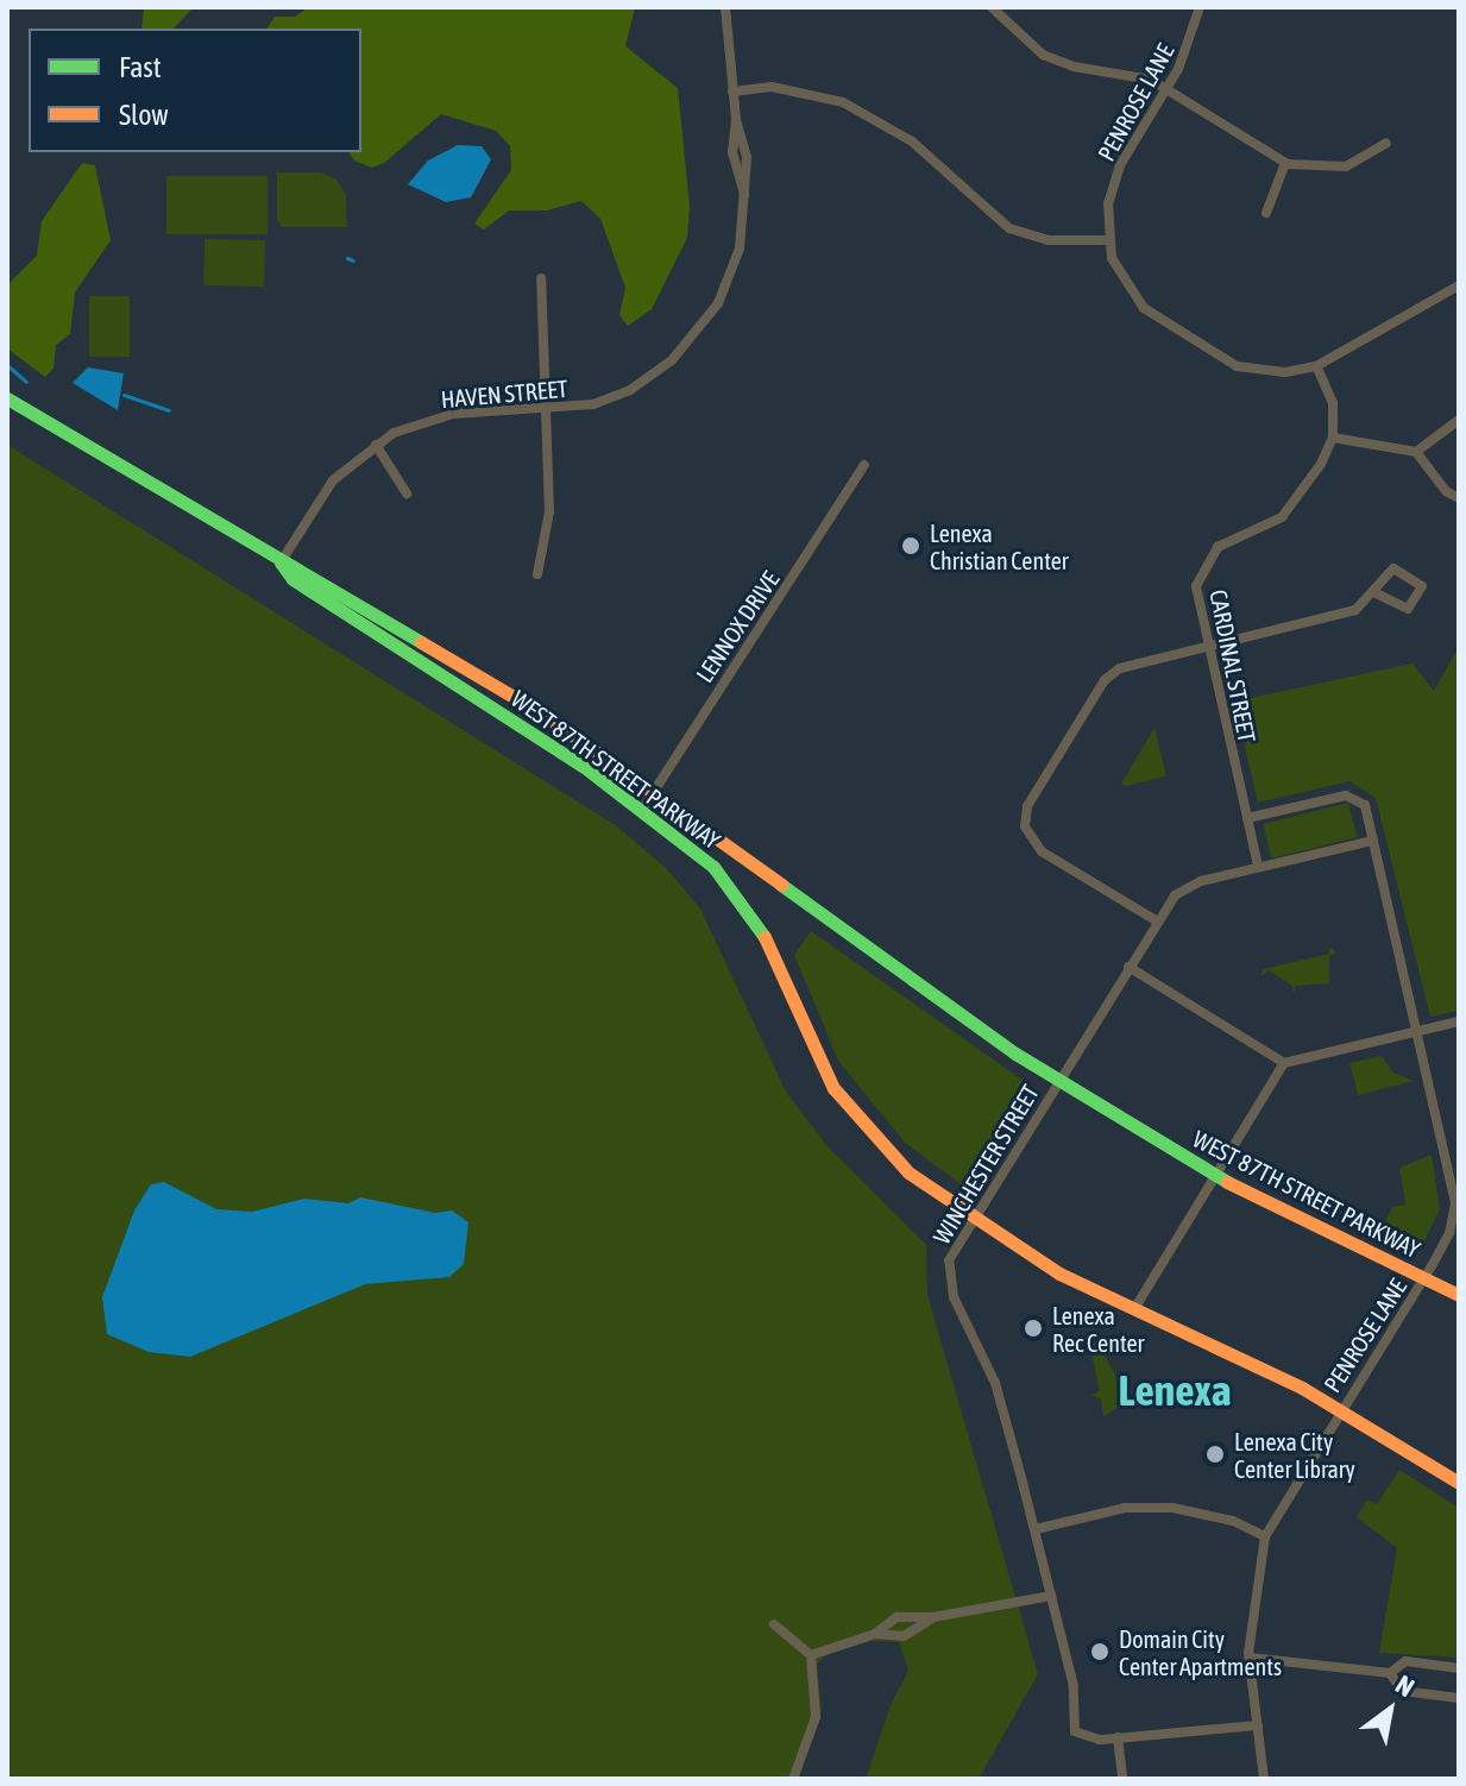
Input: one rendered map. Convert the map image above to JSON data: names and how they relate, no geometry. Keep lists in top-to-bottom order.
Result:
{
  "streets": {
    "main road": ["WEST 87TH STREET PARKWAY"],
    "street": [
      "PENROSE LANE",
      "HAVEN STREET",
      "LENNOX DRIVE",
      "CARDINAL STREET",
      "WINCHESTER STREET"
    ]
  },
  "crossings": [
    ["PENROSE LANE", "CARDINAL STREET"],
    ["PENROSE LANE", "WEST 87TH STREET PARKWAY"],
    ["PENROSE LANE", "WINCHESTER STREET"],
    ["HAVEN STREET", "WEST 87TH STREET PARKWAY"],
    ["LENNOX DRIVE", "WEST 87TH STREET PARKWAY"],
    ["CARDINAL STREET", "WINCHESTER STREET"],
    ["WEST 87TH STREET PARKWAY", "WINCHESTER STREET"]
  ],
  "districts": ["Lenexa"],
  "places": [
    "Lenexa Christian Center",
    "Lenexa Rec Center",
    "Lenexa City Center Library",
    "Domain City Center Apartments"
  ],
  "legend": ["Fast", "Slow"],
  "north": "top right"
}
